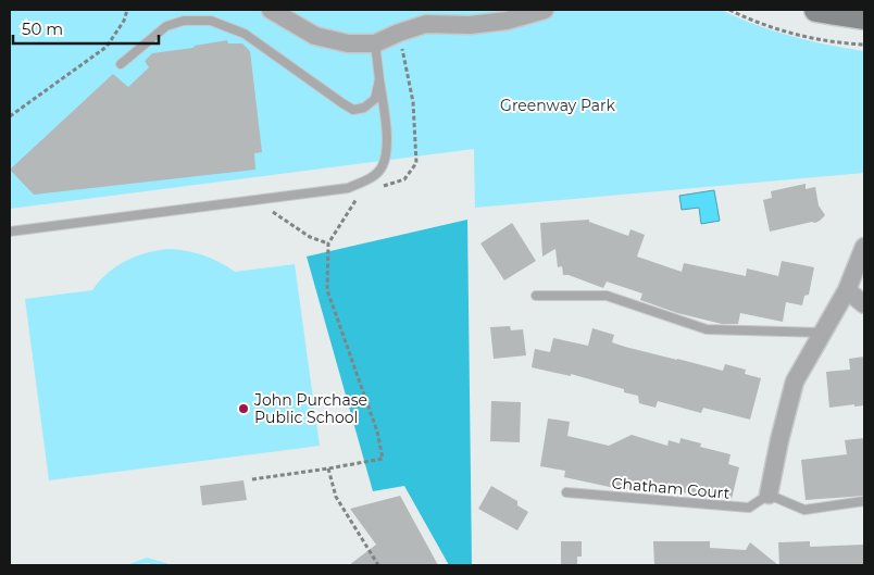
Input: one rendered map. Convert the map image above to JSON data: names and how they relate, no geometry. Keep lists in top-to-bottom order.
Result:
{
  "streets": {
    "lane": ["Chatham Court"]
  },
  "parks": ["Greenway Park"],
  "places": ["John Purchase Public School"],
  "scale_bar": "50 m"
}
